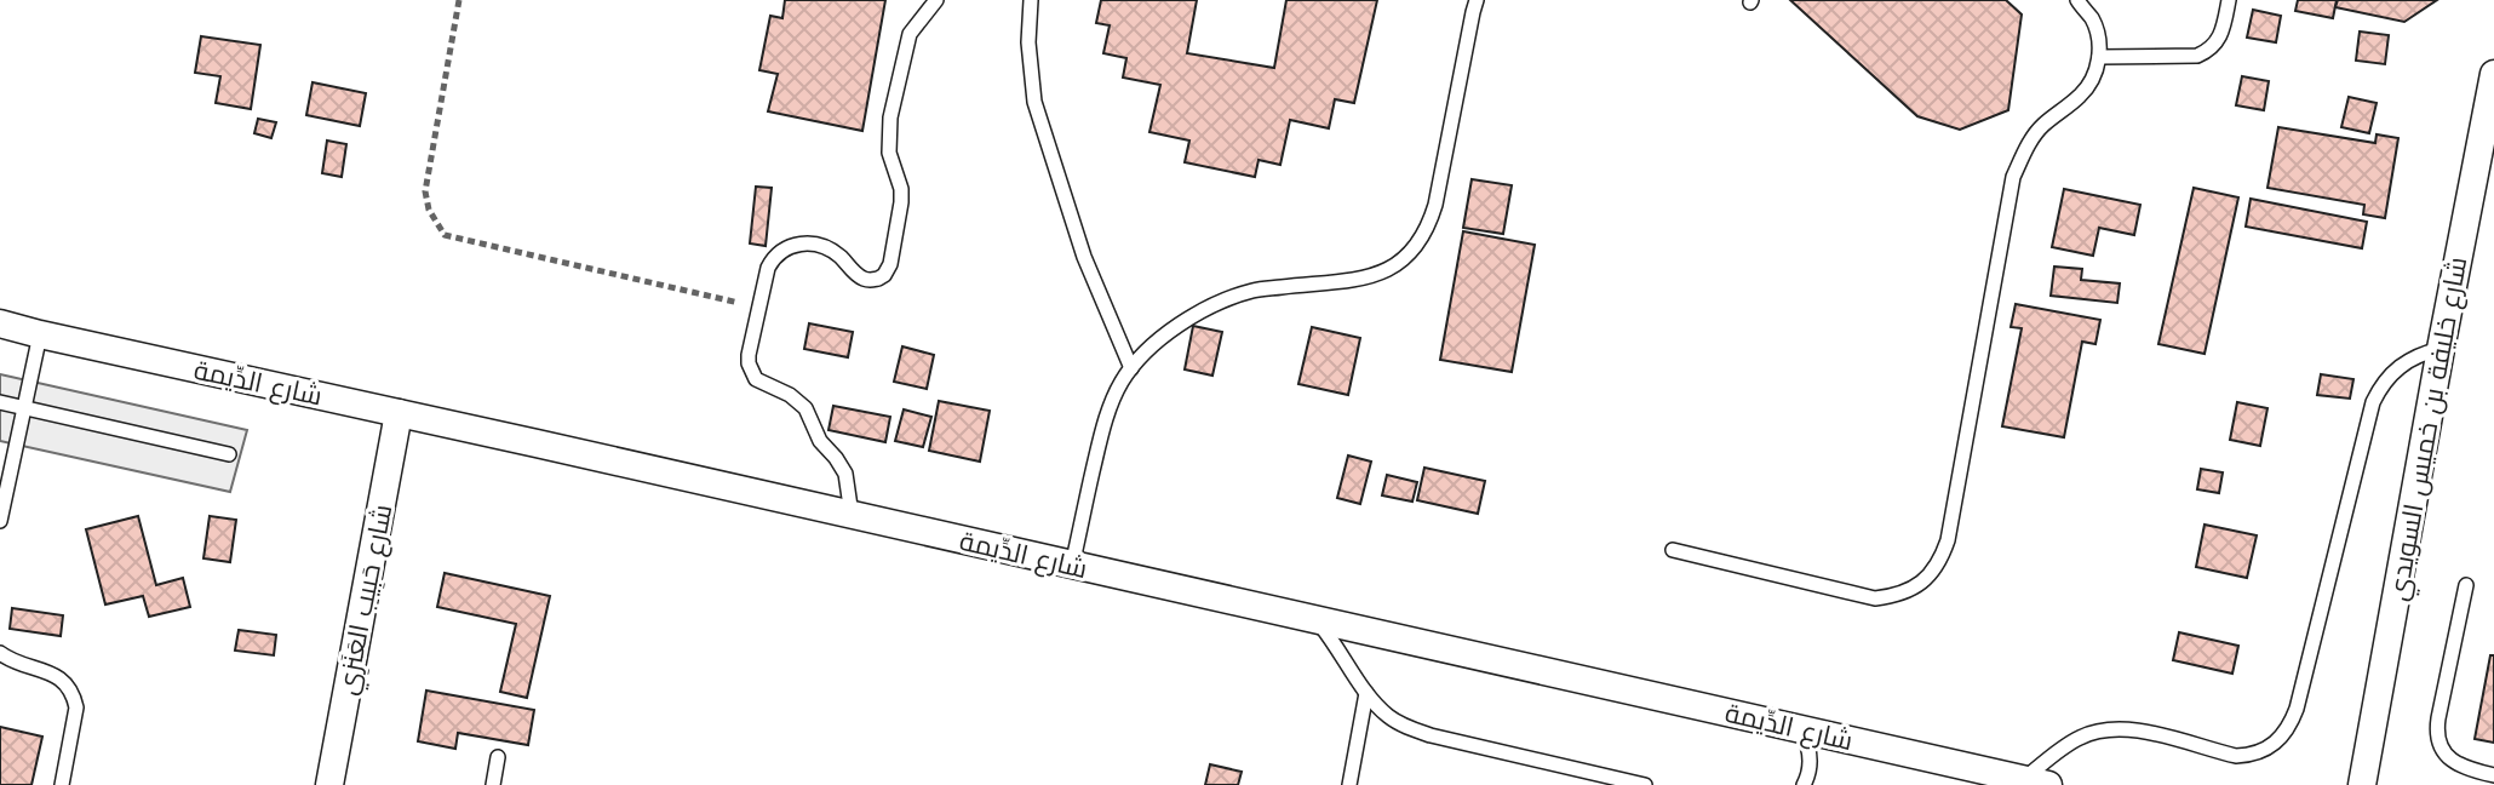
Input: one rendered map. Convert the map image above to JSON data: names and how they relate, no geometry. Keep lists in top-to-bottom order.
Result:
{
  "streets": {
    "street": ["شارع الدِّيمة", "شارع خليفة بن خميس السويدي", "شارع حَبِيب العَنَزِي"]
  },
  "crossings": [
    ["شارع الدِّيمة", "شارع حَبِيب العَنَزِي"]
  ]
}
